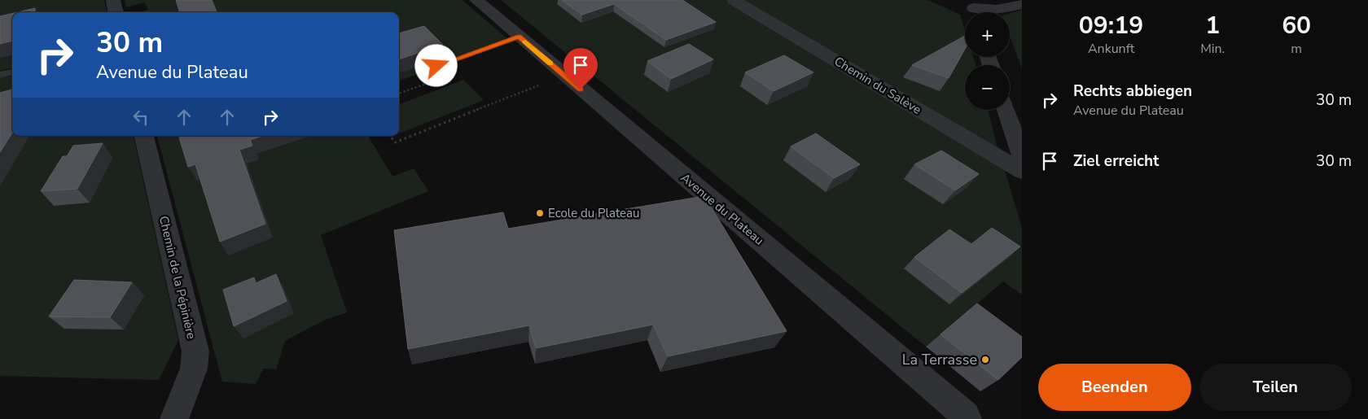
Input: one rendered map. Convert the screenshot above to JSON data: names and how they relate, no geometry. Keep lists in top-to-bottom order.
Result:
{
  "streets": {
    "street": ["Chemin du Salève", "Avenue du Plateau", "Chemin de la Pépinière"]
  },
  "places": ["Ecole du Plateau", "La Terrasse"],
  "page": {
    "eta": [
      "09:19",
      "Ankunft",
      "1",
      "Min.",
      "60",
      "m"
    ],
    "map_buttons": ["+", "−"],
    "turn": ["30 m", "Avenue du Plateau"],
    "list": [
      {
        "name": "Rechts abbiegen",
        "note": "Avenue du Plateau",
        "value": "30 m"
      },
      {
        "name": "Ziel erreicht",
        "value": "30 m"
      }
    ],
    "buttons": ["Beenden", "Teilen"]
  }
}
